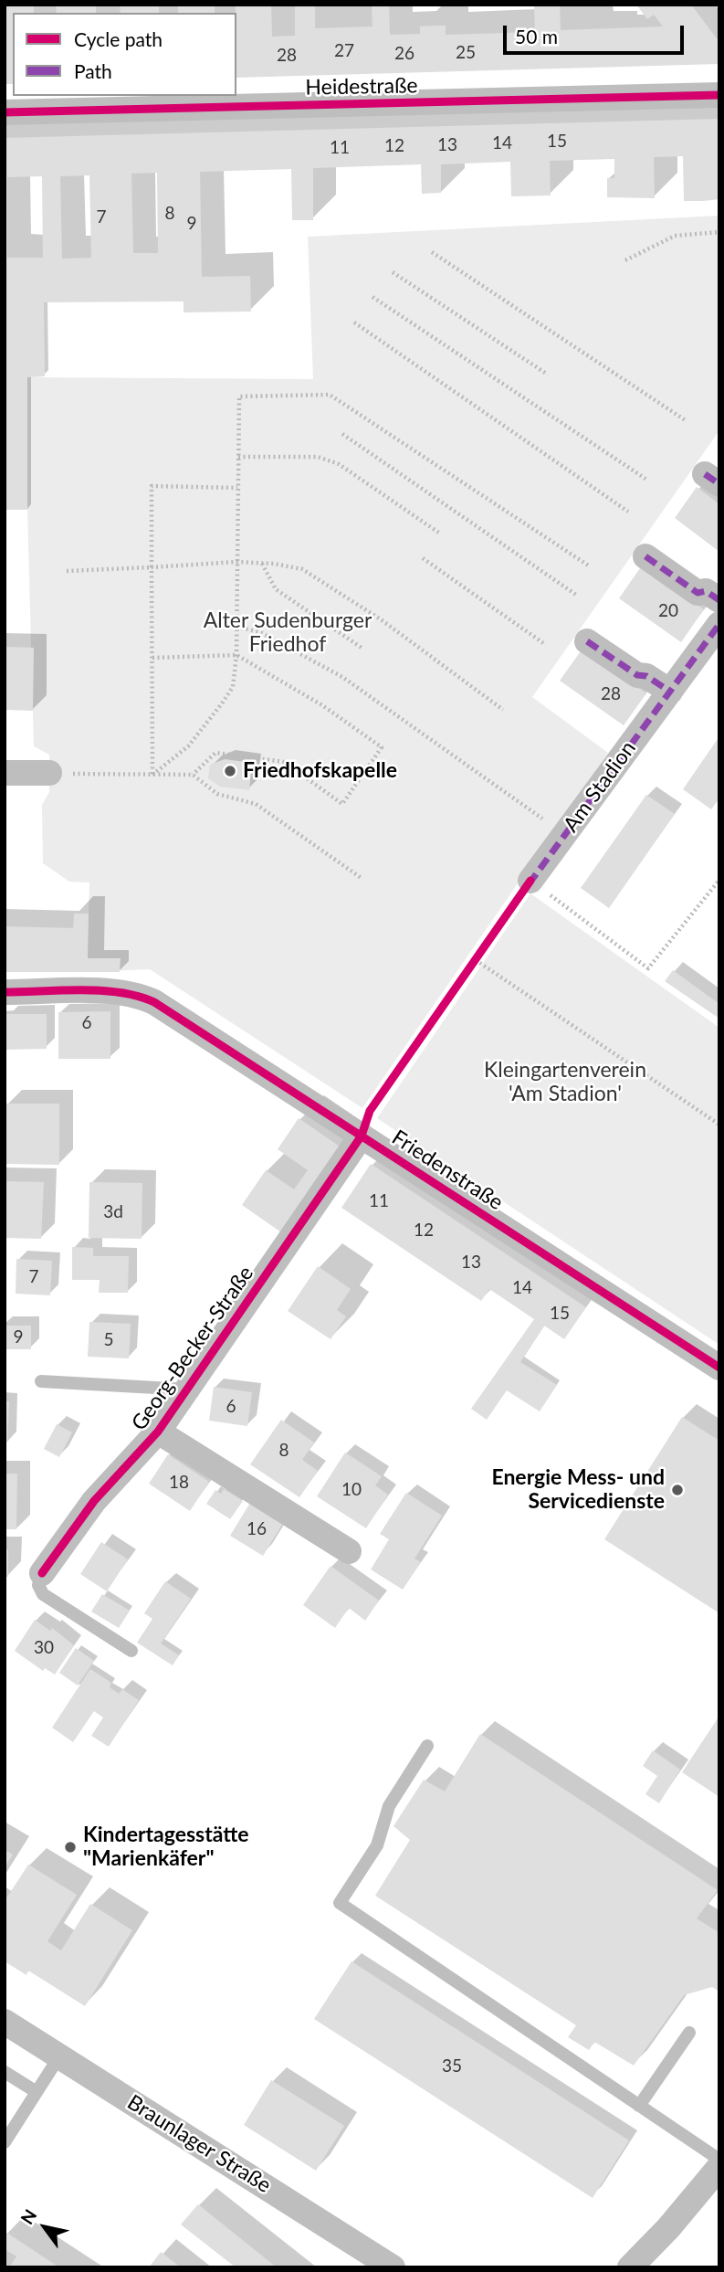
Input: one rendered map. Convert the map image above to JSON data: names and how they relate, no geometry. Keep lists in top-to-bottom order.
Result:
{
  "streets": {
    "street": [
      "Heidestraße",
      "Am Stadion",
      "Friedenstraße",
      "Georg-Becker-Straße",
      "Braunlager Straße"
    ]
  },
  "crossings": [
    ["Friedenstraße", "Georg-Becker-Straße"]
  ],
  "parks": ["Alter Sudenburger Friedhof", "Kleingartenverein 'Am Stadion'"],
  "places": ["Friedhofskapelle", "Energie Mess- und Servicedienste", "Kindertagesstätte \"Marienkäfer\""],
  "house_numbers": [
    "27",
    "25",
    "26",
    "28",
    "15",
    "14",
    "13",
    "12",
    "11",
    "8",
    "7",
    "9",
    "20",
    "28",
    "6",
    "11",
    "3d",
    "12",
    "13",
    "7",
    "14",
    "15",
    "9",
    "5",
    "6",
    "8",
    "18",
    "10",
    "16",
    "30",
    "35"
  ],
  "legend": ["Cycle path", "Path"],
  "scale_bar": "50 m",
  "north": "top left"
}
